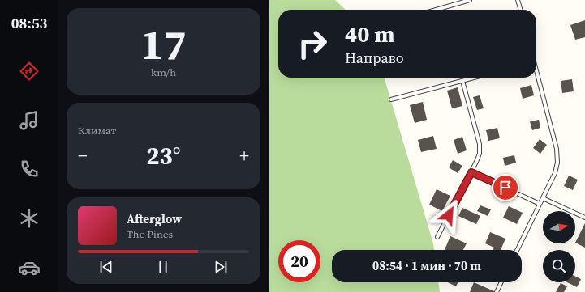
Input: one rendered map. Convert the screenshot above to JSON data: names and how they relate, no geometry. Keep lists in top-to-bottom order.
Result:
{
  "north": "right",
  "page": {
    "tabs": "08:53",
    "tile": [
      ["17", "km/h"],
      "Климат"
    ],
    "turn": ["40 m", "Направо"],
    "heat": ["−", "23°", "+"],
    "song": ["Afterglow", "The Pines"],
    "limit": "20",
    "trip": "08:54 · 1 мин · 70 m"
  }
}
